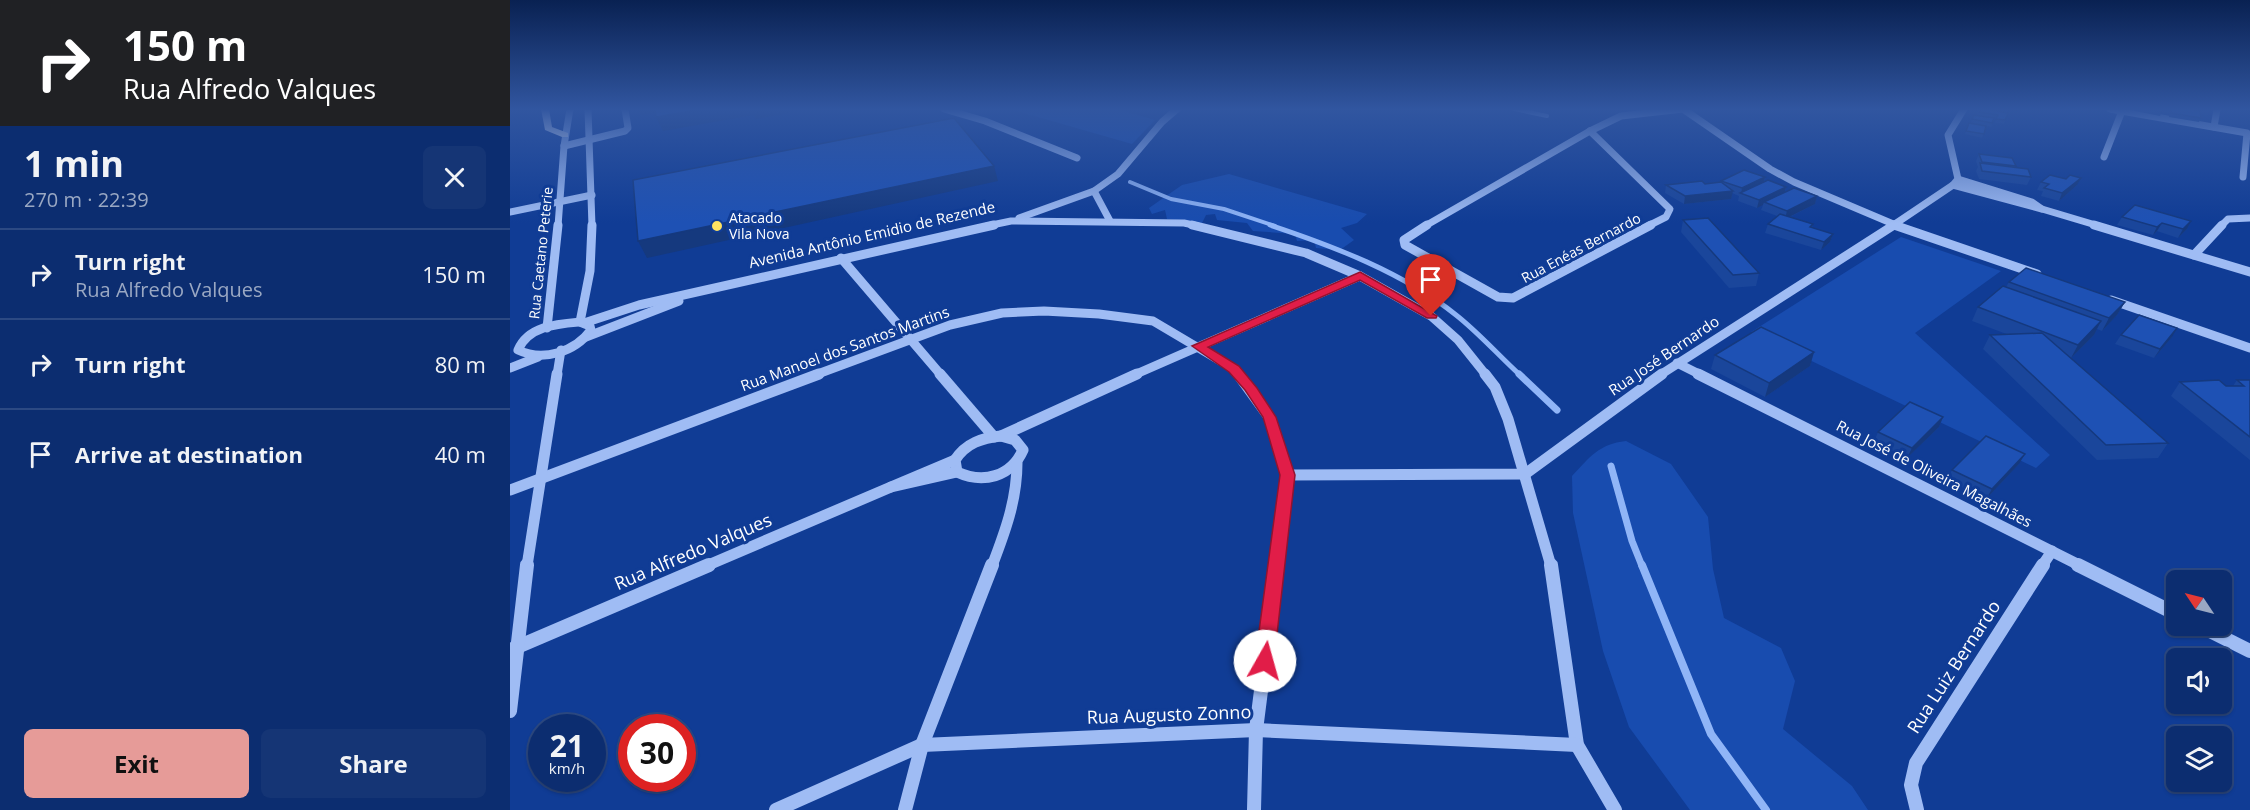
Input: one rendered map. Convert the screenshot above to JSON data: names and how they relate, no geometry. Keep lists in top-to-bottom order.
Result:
{
  "streets": {
    "street": [
      "Avenida Antônio Emidio de Rezende",
      "Rua Enéas Bernardo",
      "Rua Caetano Peterie",
      "Rua Manoel dos Santos Martins",
      "Rua José Bernardo",
      "Rua José de Oliveira Magalhães",
      "Rua Alfredo Valques",
      "Rua Luiz Bernardo",
      "Rua Augusto Zonno"
    ]
  },
  "crossings": [
    ["Avenida Antônio Emidio de Rezende", "Rua Caetano Peterie"],
    ["Avenida Antônio Emidio de Rezende", "Rua José Bernardo"],
    ["Avenida Antônio Emidio de Rezende", "Rua Augusto Zonno"],
    ["Rua José Bernardo", "Rua José de Oliveira Magalhães"],
    ["Rua José de Oliveira Magalhães", "Rua Luiz Bernardo"]
  ],
  "places": ["Atacado Vila Nova"],
  "north": "top left",
  "page": {
    "turn": ["150 m", "Rua Alfredo Valques"],
    "heading": ["1 min", "270 m · 22:39"],
    "list": [
      {
        "name": "Turn right",
        "note": "Rua Alfredo Valques",
        "value": "150 m"
      },
      {
        "name": "Turn right",
        "value": "80 m"
      },
      {
        "name": "Arrive at destination",
        "value": "40 m"
      }
    ],
    "speed": "21 km/h",
    "limit": "30",
    "buttons": ["Exit", "Share"]
  }
}
